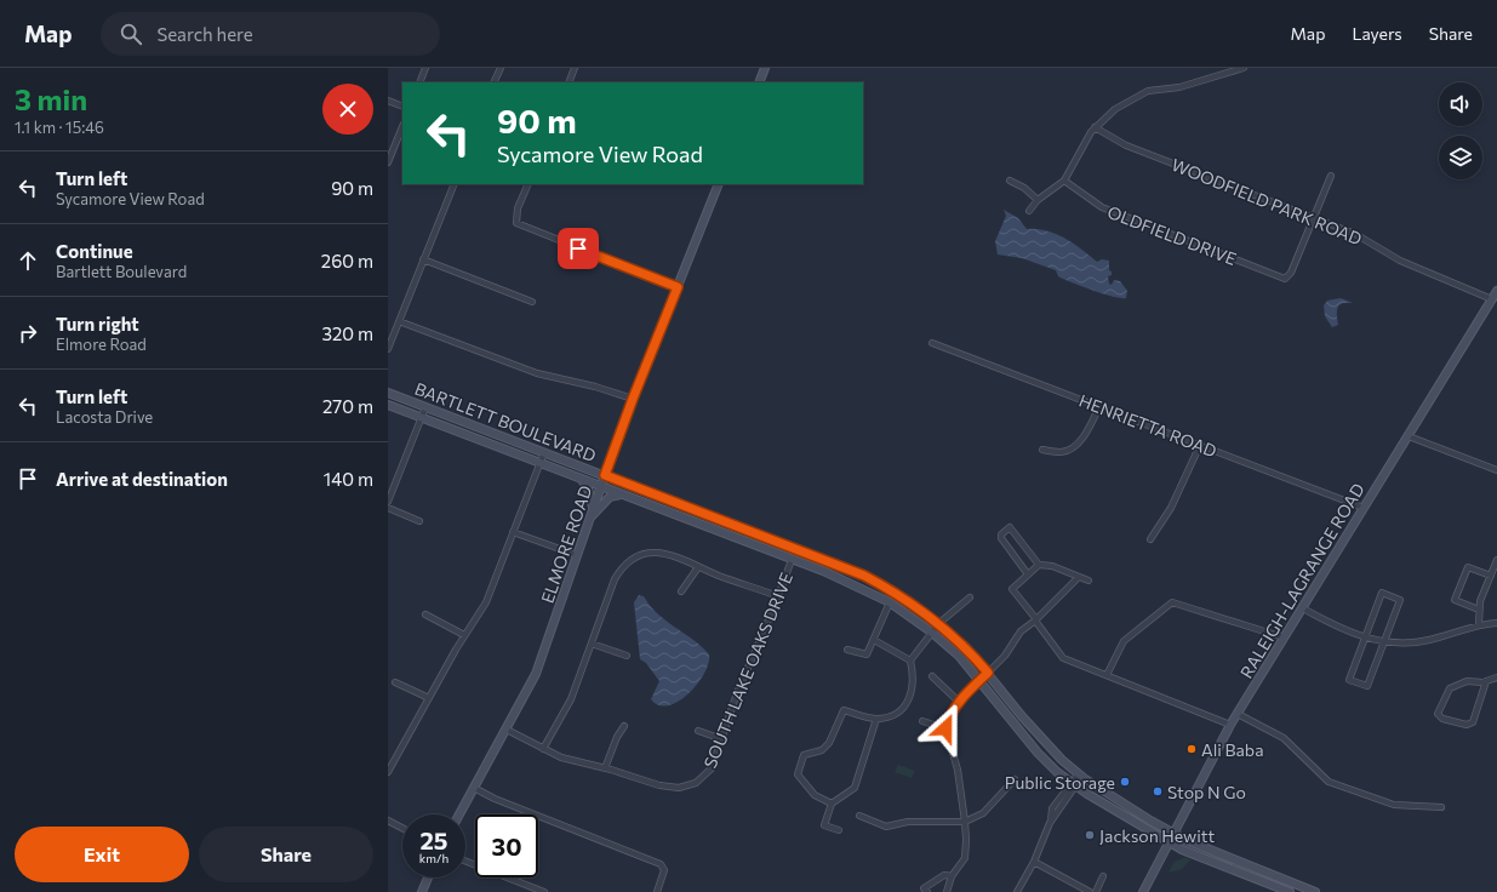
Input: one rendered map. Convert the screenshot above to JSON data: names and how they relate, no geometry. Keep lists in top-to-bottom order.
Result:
{
  "streets": {
    "main road": ["BARTLETT BOULEVARD", "ELMORE ROAD", "RALEIGH-LAGRANGE ROAD"],
    "street": [
      "WOODFIELD PARK ROAD",
      "OLDFIELD DRIVE",
      "HENRIETTA ROAD",
      "SOUTH LAKE OAKS DRIVE"
    ]
  },
  "crossings": [
    ["WOODFIELD PARK ROAD", "OLDFIELD DRIVE"],
    ["WOODFIELD PARK ROAD", "RALEIGH-LAGRANGE ROAD"],
    ["BARTLETT BOULEVARD", "ELMORE ROAD"],
    ["BARTLETT BOULEVARD", "SOUTH LAKE OAKS DRIVE"],
    ["HENRIETTA ROAD", "RALEIGH-LAGRANGE ROAD"]
  ],
  "places": [
    "Ali Baba",
    "Public Storage",
    "Stop N Go",
    "Jackson Hewitt"
  ],
  "page": {
    "header": "Map",
    "search": "Search here",
    "nav": ["Map", "Layers", "Share"],
    "heading": ["3 min", "1.1 km · 15:46"],
    "turn": ["90 m", "Sycamore View Road"],
    "list": [
      {
        "name": "Turn left",
        "note": "Sycamore View Road",
        "value": "90 m"
      },
      {
        "name": "Continue",
        "note": "Bartlett Boulevard",
        "value": "260 m"
      },
      {
        "name": "Turn right",
        "note": "Elmore Road",
        "value": "320 m"
      },
      {
        "name": "Turn left",
        "note": "Lacosta Drive",
        "value": "270 m"
      },
      {
        "name": "Arrive at destination",
        "value": "140 m"
      }
    ],
    "speed": "25 km/h",
    "limit": "30",
    "buttons": ["Exit", "Share"]
  }
}
